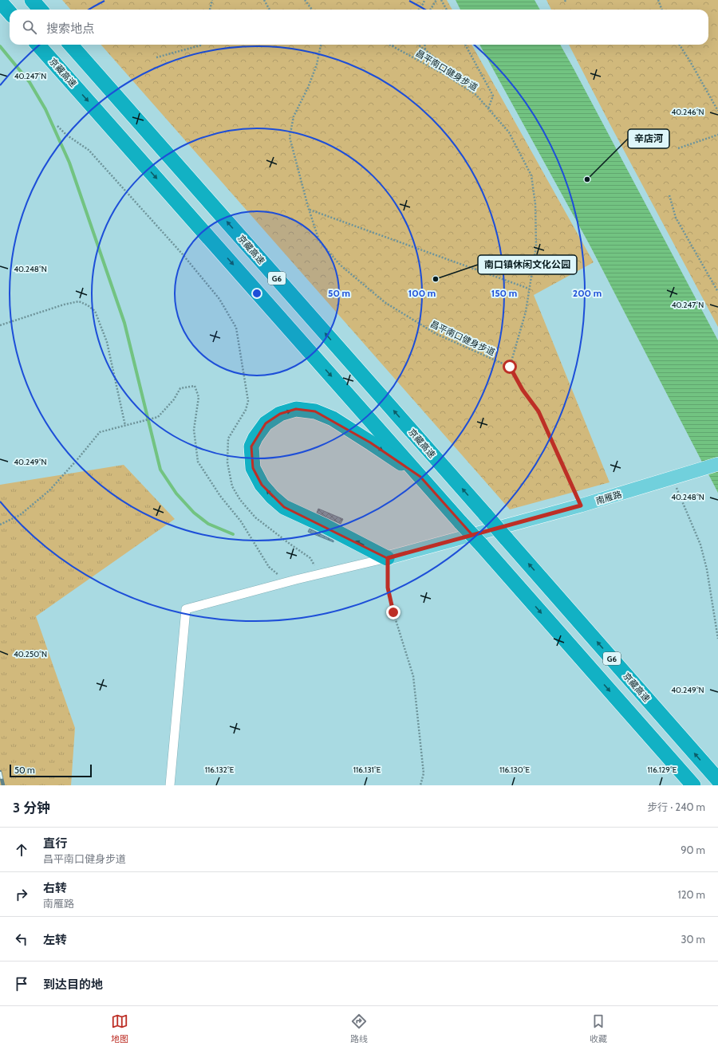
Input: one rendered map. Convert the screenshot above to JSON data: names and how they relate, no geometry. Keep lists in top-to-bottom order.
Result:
{
  "streets": {
    "highway": ["京藏高速", "G6"],
    "main road": ["南雁路"],
    "path": ["昌平南口健身步道"]
  },
  "crossings": [
    ["京藏高速", "G6"]
  ],
  "places": ["辛店河", "南口镇休闲文化公园"],
  "scale_bar": "50 m",
  "page": {
    "search": "搜索地点",
    "scale": "50 m",
    "heading": ["3 分钟", "步行 · 240 m"],
    "list": [
      ["直行", "昌平南口健身步道", "90 m"],
      ["右转", "南雁路", "120 m"],
      ["左转", "30 m"],
      "到达目的地"
    ],
    "nav": ["地图", "路线", "收藏"]
  },
  "coordinates": [
    "40.247°N",
    "40.246°N",
    "40.248°N",
    "40.249°N",
    "40.250°N",
    "116.132°E",
    "116.131°E",
    "116.130°E",
    "116.129°E"
  ],
  "rings": [
    "50 m",
    "100 m",
    "150 m",
    "200 m"
  ]
}
